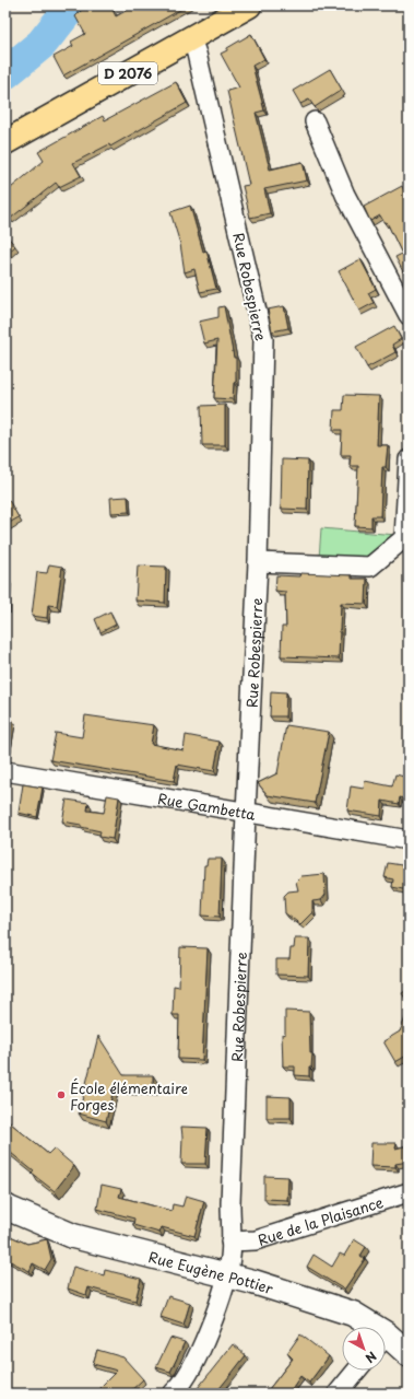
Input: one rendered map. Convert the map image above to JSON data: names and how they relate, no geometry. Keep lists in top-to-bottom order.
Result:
{
  "streets": {
    "main road": ["D 2076"],
    "street": [
      "Rue Robespierre",
      "Rue Gambetta",
      "Rue de la Plaisance",
      "Rue Eugène Pottier"
    ]
  },
  "crossings": [
    ["D 2076", "Rue Robespierre"],
    ["Rue Robespierre", "Rue Gambetta"],
    ["Rue Robespierre", "Rue de la Plaisance"],
    ["Rue Robespierre", "Rue Eugène Pottier"]
  ],
  "places": ["École élémentaire Forges"],
  "north": "bottom right"
}
